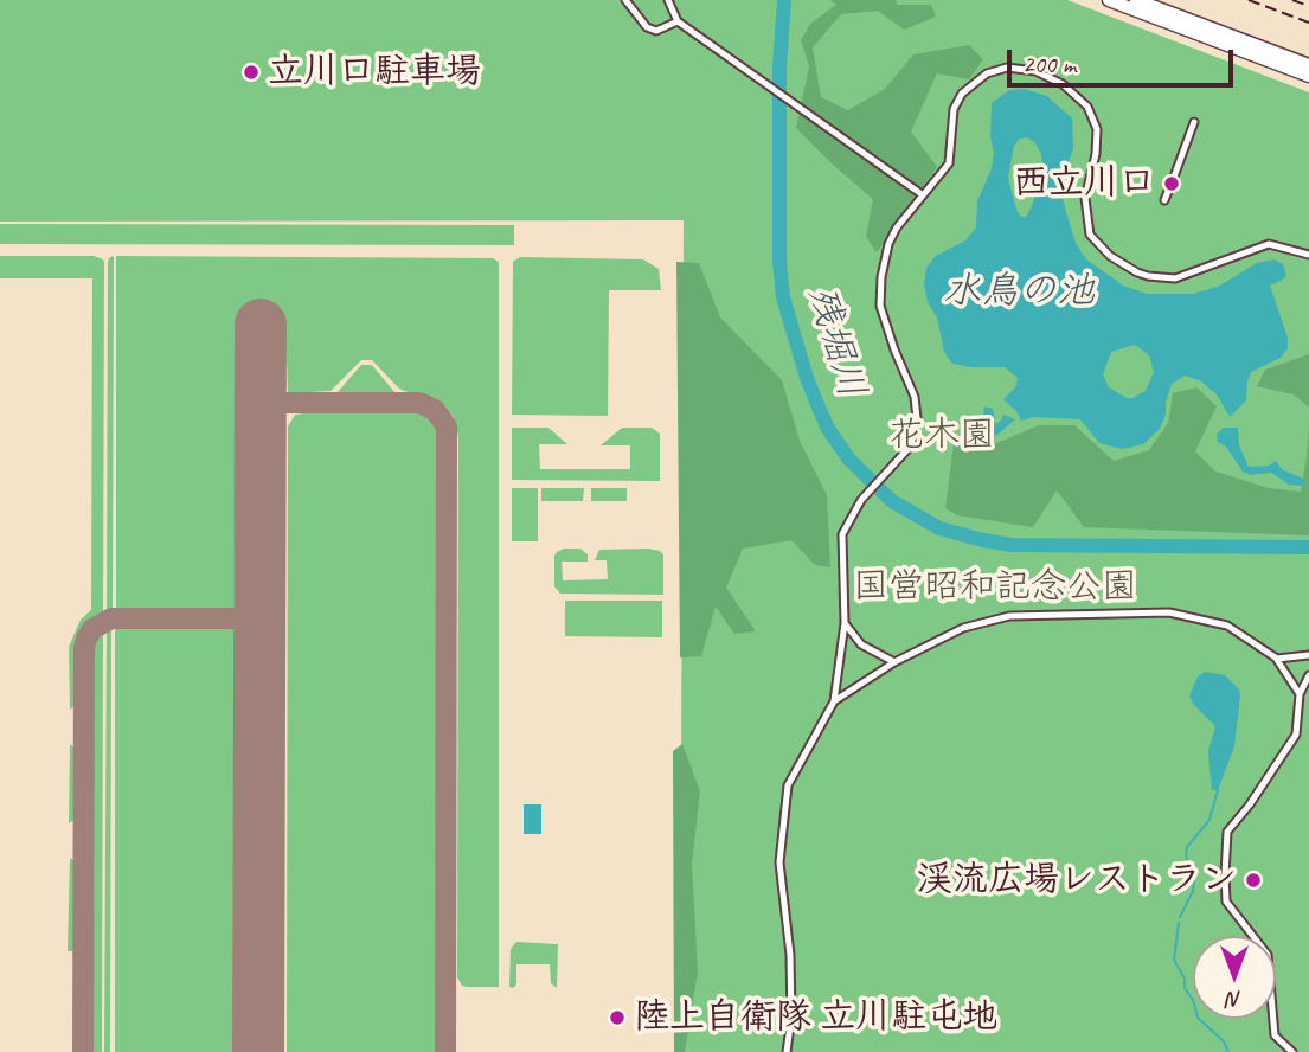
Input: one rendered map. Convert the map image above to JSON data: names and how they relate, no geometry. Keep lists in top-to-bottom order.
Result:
{
  "water": ["水鳥の池", "残堀川"],
  "parks": ["花木園", "国営昭和記念公園"],
  "places": [
    "立川口駐車場",
    "西立川口",
    "渓流広場レストラン",
    "陸上自衛隊 立川駐屯地"
  ],
  "scale_bar": "200 m",
  "north": "bottom"
}
